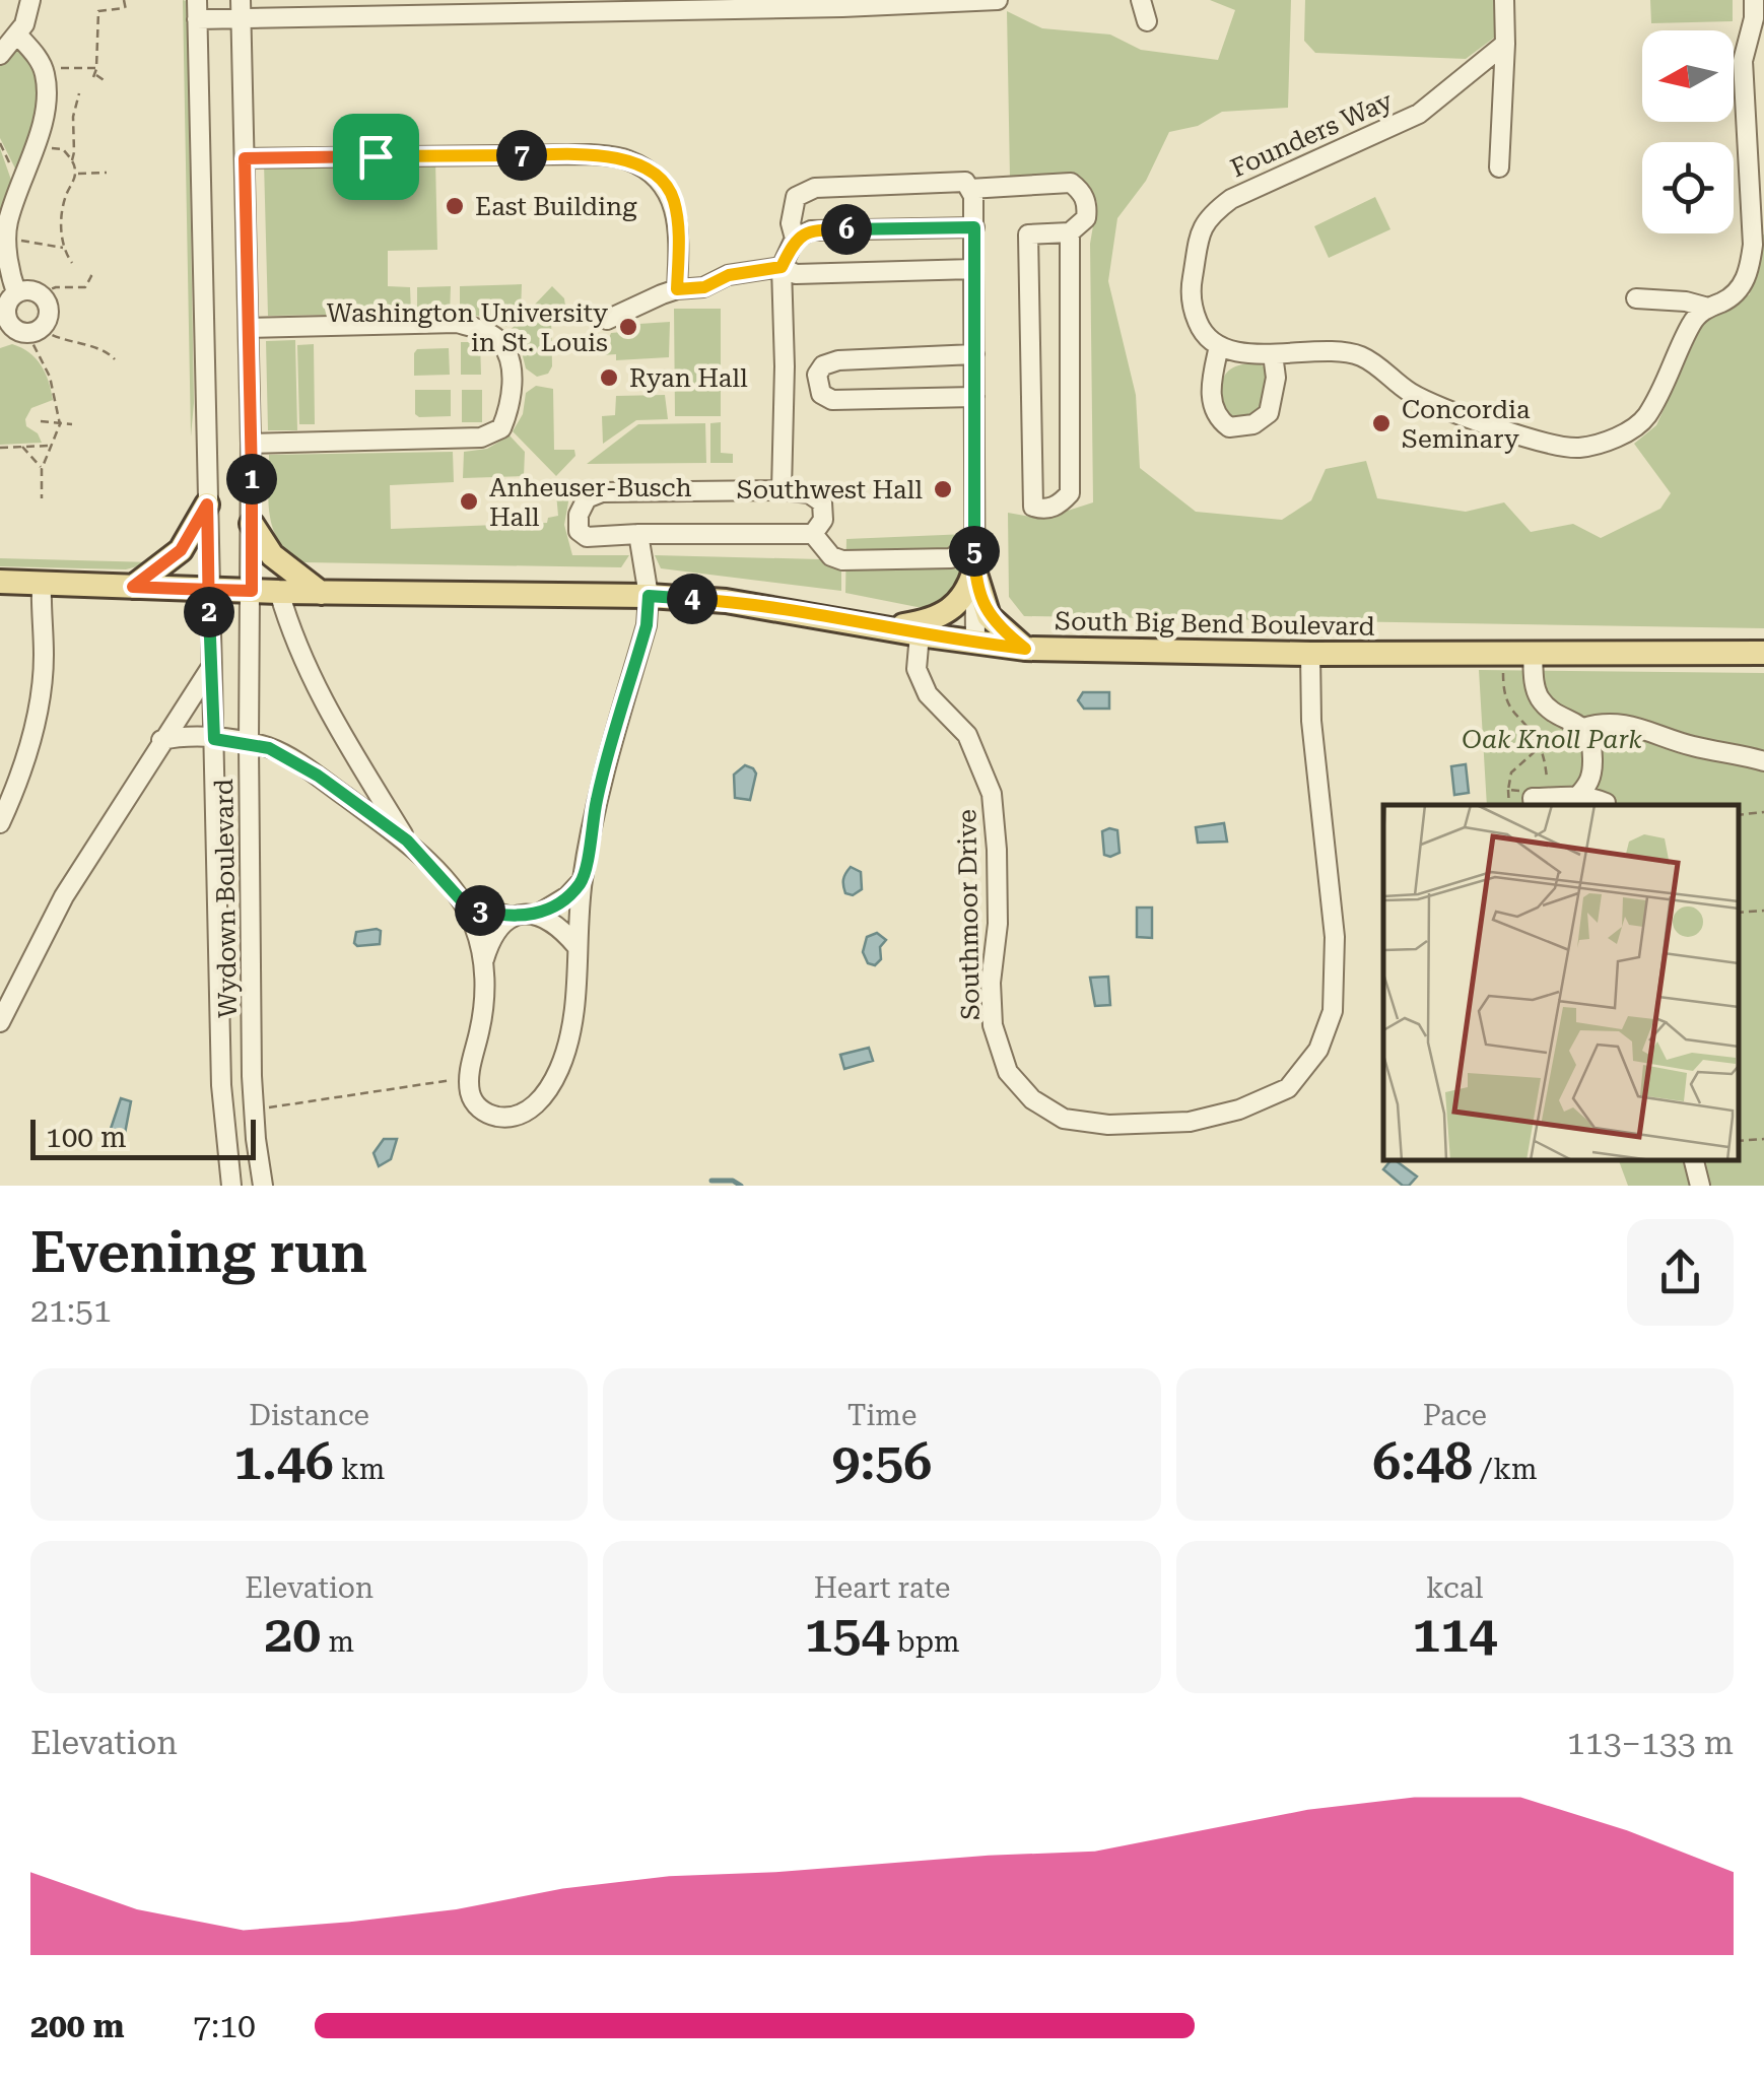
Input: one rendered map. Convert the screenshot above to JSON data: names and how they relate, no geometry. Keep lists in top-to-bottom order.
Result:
{
  "streets": {
    "main road": ["South Big Bend Boulevard"],
    "street": ["Founders Way", "Wydown Boulevard", "Southmoor Drive"]
  },
  "crossings": [
    ["South Big Bend Boulevard", "Wydown Boulevard"],
    ["South Big Bend Boulevard", "Southmoor Drive"]
  ],
  "parks": ["Oak Knoll Park"],
  "places": [
    "East Building",
    "Washington University in St. Louis",
    "Ryan Hall",
    "Concordia Seminary",
    "Southwest Hall",
    "Anheuser-Busch Hall"
  ],
  "scale_bar": "100 m",
  "north": "left",
  "page": {
    "pins": [
      "7",
      "6",
      "1",
      "5",
      "4",
      "2",
      "3"
    ],
    "scale": "100 m",
    "heading": ["Evening run", "21:51"],
    "stats": [
      ["Distance", "1.46 km"],
      ["Time", "9:56"],
      ["Pace", "6:48 /km"],
      ["Elevation", "20 m"],
      ["Heart rate", "154 bpm"],
      ["kcal", "114"]
    ],
    "chart": ["Elevation", "113–133 m"],
    "list": [
      {
        "name": "200 m",
        "note": "7:10"
      }
    ]
  }
}
